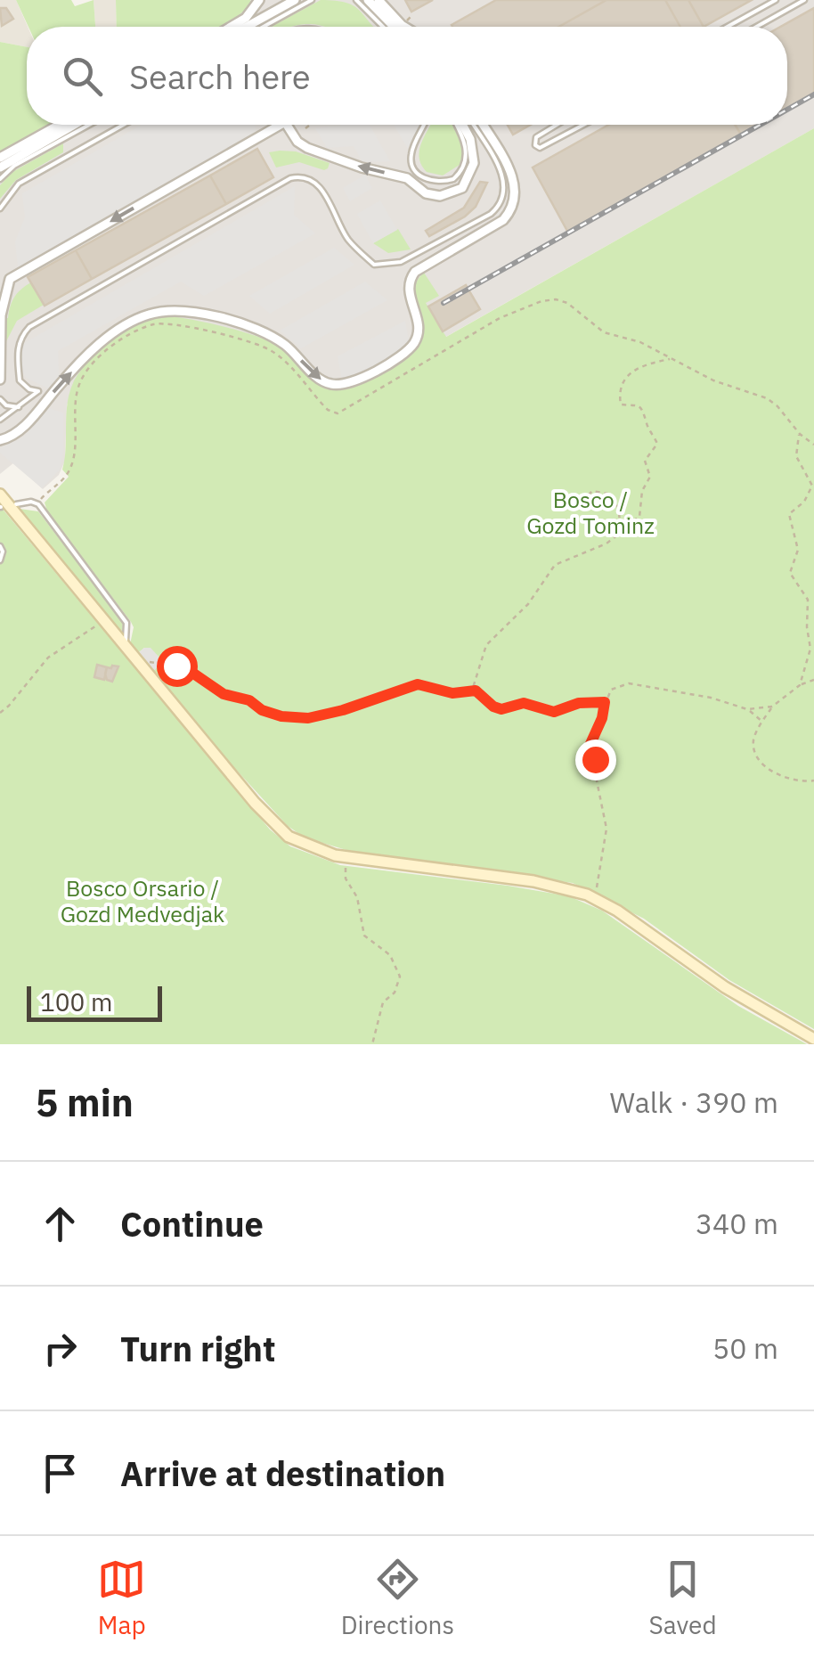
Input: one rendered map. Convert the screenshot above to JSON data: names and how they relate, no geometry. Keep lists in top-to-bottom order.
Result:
{
  "parks": ["Bosco / Gozd Tominz", "Bosco Orsario / Gozd Medvedjak"],
  "scale_bar": "100 m",
  "page": {
    "search": "Search here",
    "scale": "100 m",
    "heading": ["5 min", "Walk · 390 m"],
    "list": [
      ["Continue", "340 m"],
      ["Turn right", "50 m"],
      "Arrive at destination"
    ],
    "nav": ["Map", "Directions", "Saved"]
  }
}
